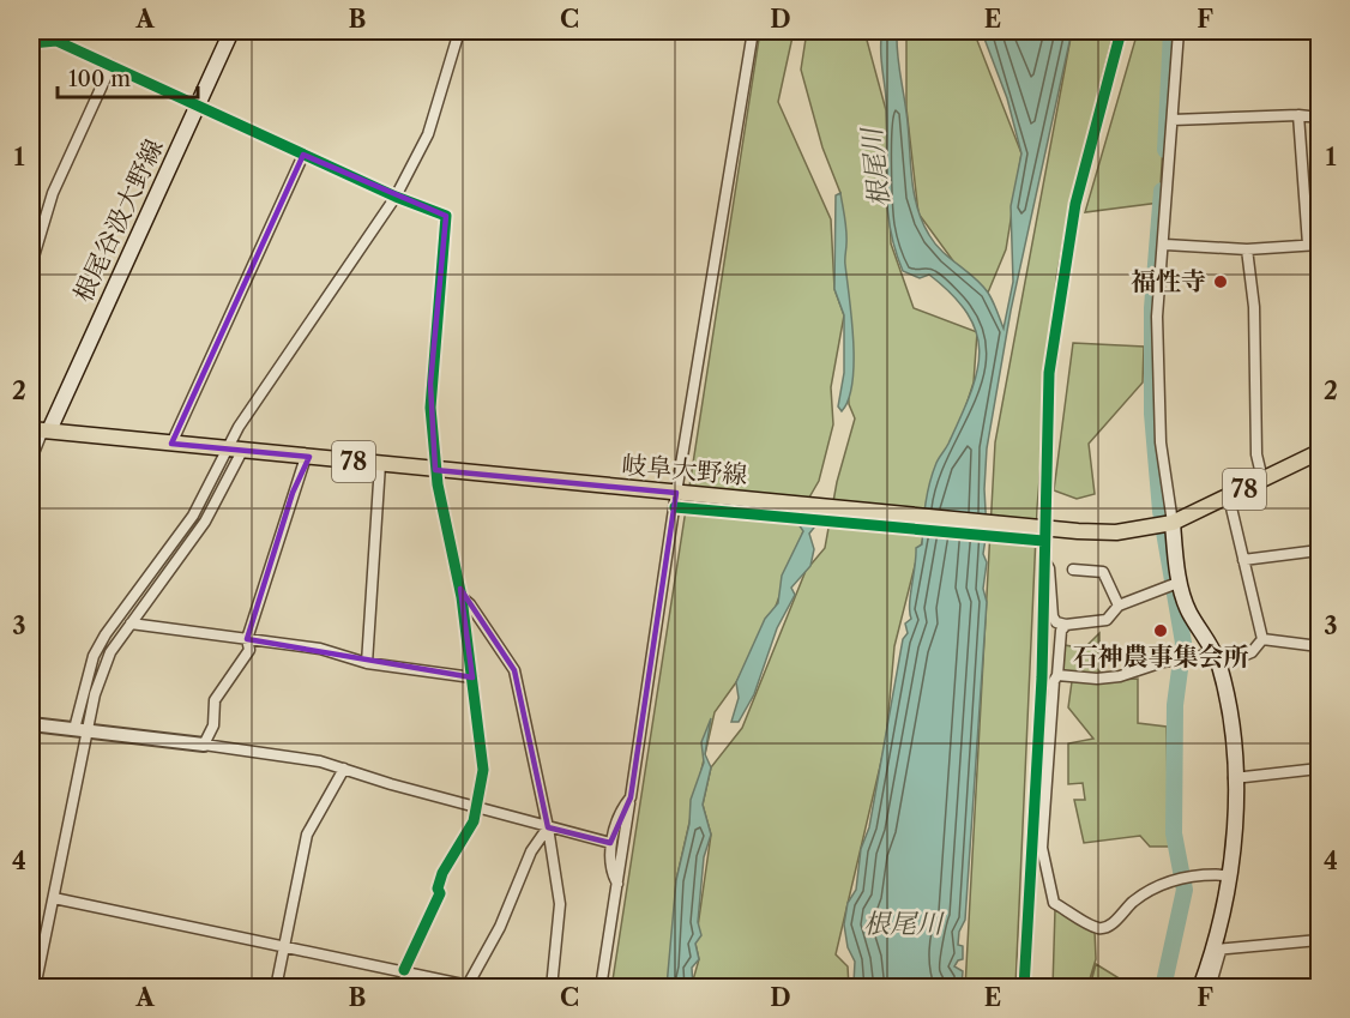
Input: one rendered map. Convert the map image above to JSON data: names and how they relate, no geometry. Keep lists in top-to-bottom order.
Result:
{
  "streets": {
    "main road": ["根尾谷汲大野線", "78", "岐阜大野線"]
  },
  "crossings": [
    ["根尾谷汲大野線", "岐阜大野線"]
  ],
  "water": ["根尾川"],
  "places": ["福性寺", "石神農事集会所"],
  "scale_bar": "100 m",
  "grid": {
    "columns": [
      "A",
      "B",
      "C",
      "D",
      "E",
      "F"
    ],
    "rows": [
      "1",
      "2",
      "3",
      "4"
    ]
  }
}
